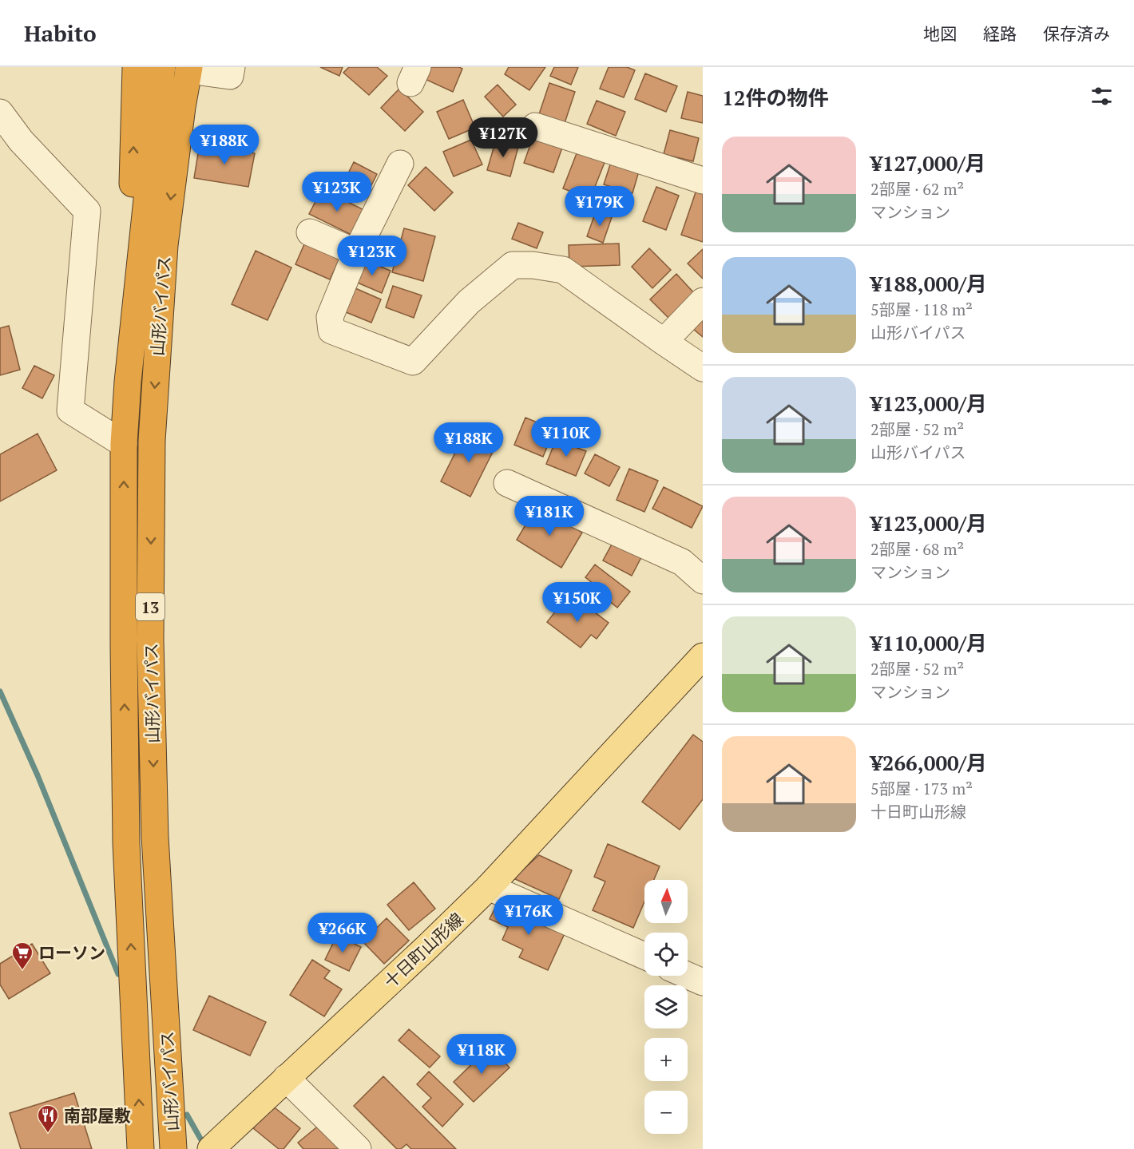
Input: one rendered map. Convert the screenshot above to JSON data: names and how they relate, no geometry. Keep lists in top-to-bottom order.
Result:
{
  "streets": {
    "highway": ["山形バイパス", "13"],
    "main road": ["十日町山形線"]
  },
  "places": {
    "supermarket": ["ローソン"],
    "restaurant": ["南部屋敷"]
  },
  "north": "top",
  "page": {
    "header": "Habito",
    "nav": ["地図", "経路", "保存済み"],
    "heading": "12件の物件",
    "price": [
      "¥127K",
      "¥188K",
      "¥123K",
      "¥179K",
      "¥123K",
      "¥110K",
      "¥188K",
      "¥181K",
      "¥150K",
      "¥176K",
      "¥266K",
      "¥118K"
    ],
    "list": [
      {
        "name": "¥127,000/月",
        "note": "2部屋 · 62 m² · マンション"
      },
      {
        "name": "¥188,000/月",
        "note": "5部屋 · 118 m² · 山形バイパス"
      },
      {
        "name": "¥123,000/月",
        "note": "2部屋 · 52 m² · 山形バイパス"
      },
      {
        "name": "¥123,000/月",
        "note": "2部屋 · 68 m² · マンション"
      },
      {
        "name": "¥110,000/月",
        "note": "2部屋 · 52 m² · マンション"
      },
      {
        "name": "¥266,000/月",
        "note": "5部屋 · 173 m² · 十日町山形線"
      }
    ],
    "map_buttons": ["+", "−"]
  }
}
